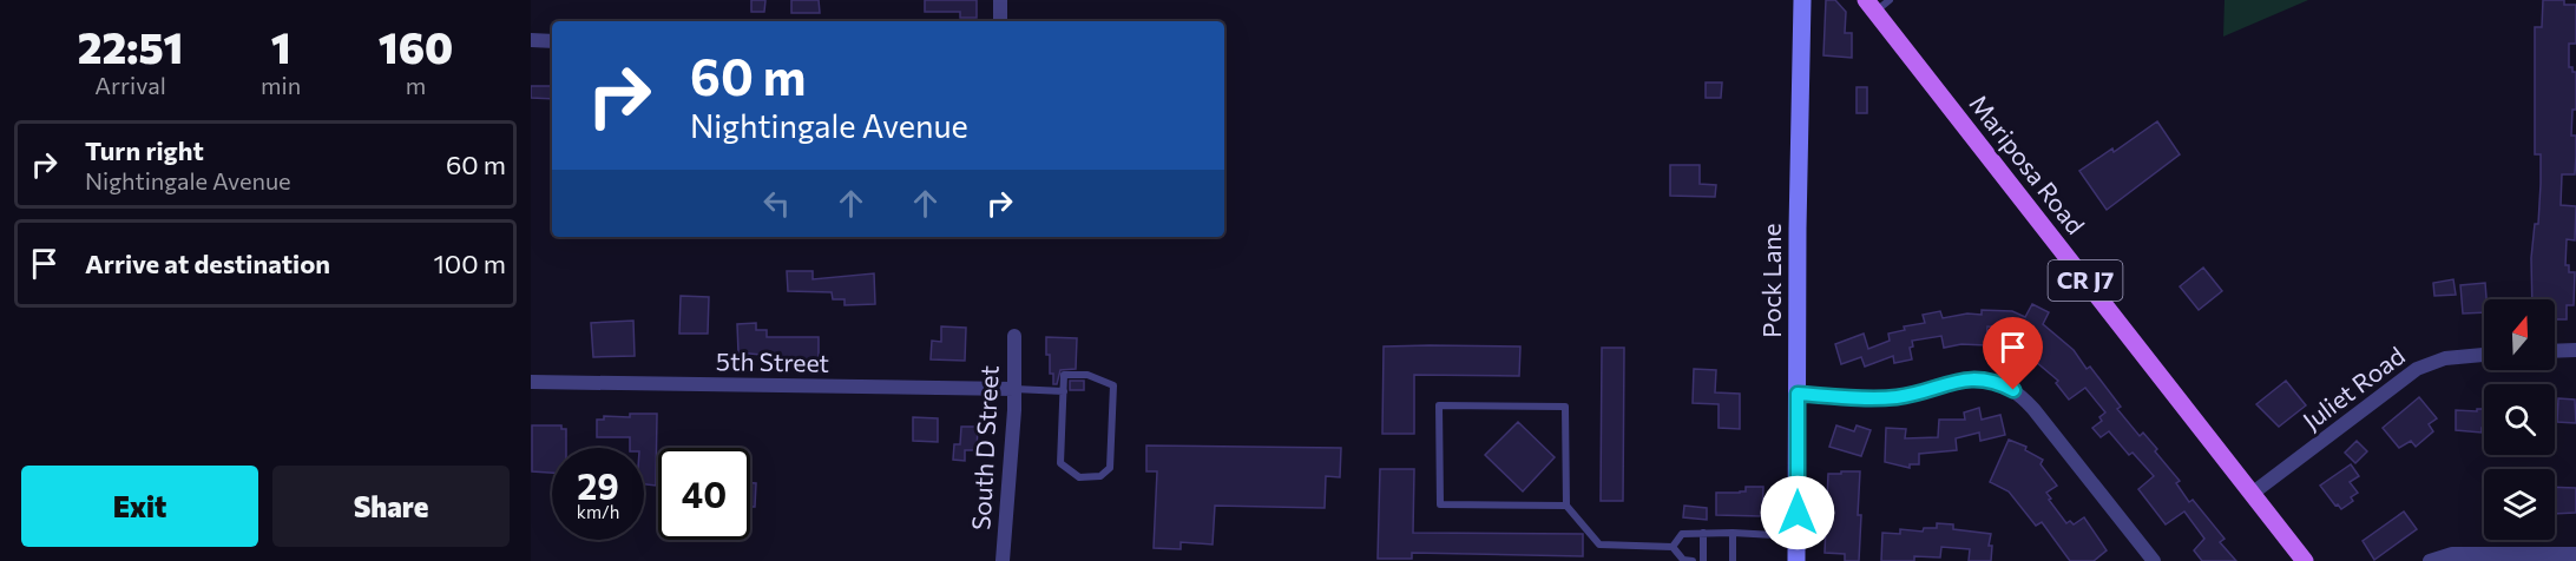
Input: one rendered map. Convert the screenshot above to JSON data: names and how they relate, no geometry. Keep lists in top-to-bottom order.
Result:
{
  "streets": {
    "main road": ["Mariposa Road", "CR J7"],
    "street": [
      "Pock Lane",
      "5th Street",
      "Juliet Road",
      "South D Street"
    ]
  },
  "crossings": [
    ["Mariposa Road", "Juliet Road"],
    ["5th Street", "South D Street"]
  ],
  "north": "top",
  "page": {
    "eta": [
      "22:51",
      "Arrival",
      "1",
      "min",
      "160",
      "m"
    ],
    "turn": ["60 m", "Nightingale Avenue"],
    "list": [
      {
        "name": "Turn right",
        "note": "Nightingale Avenue",
        "value": "60 m"
      },
      {
        "name": "Arrive at destination",
        "value": "100 m"
      }
    ],
    "speed": "29 km/h",
    "limit": "40",
    "buttons": ["Exit", "Share"]
  }
}
